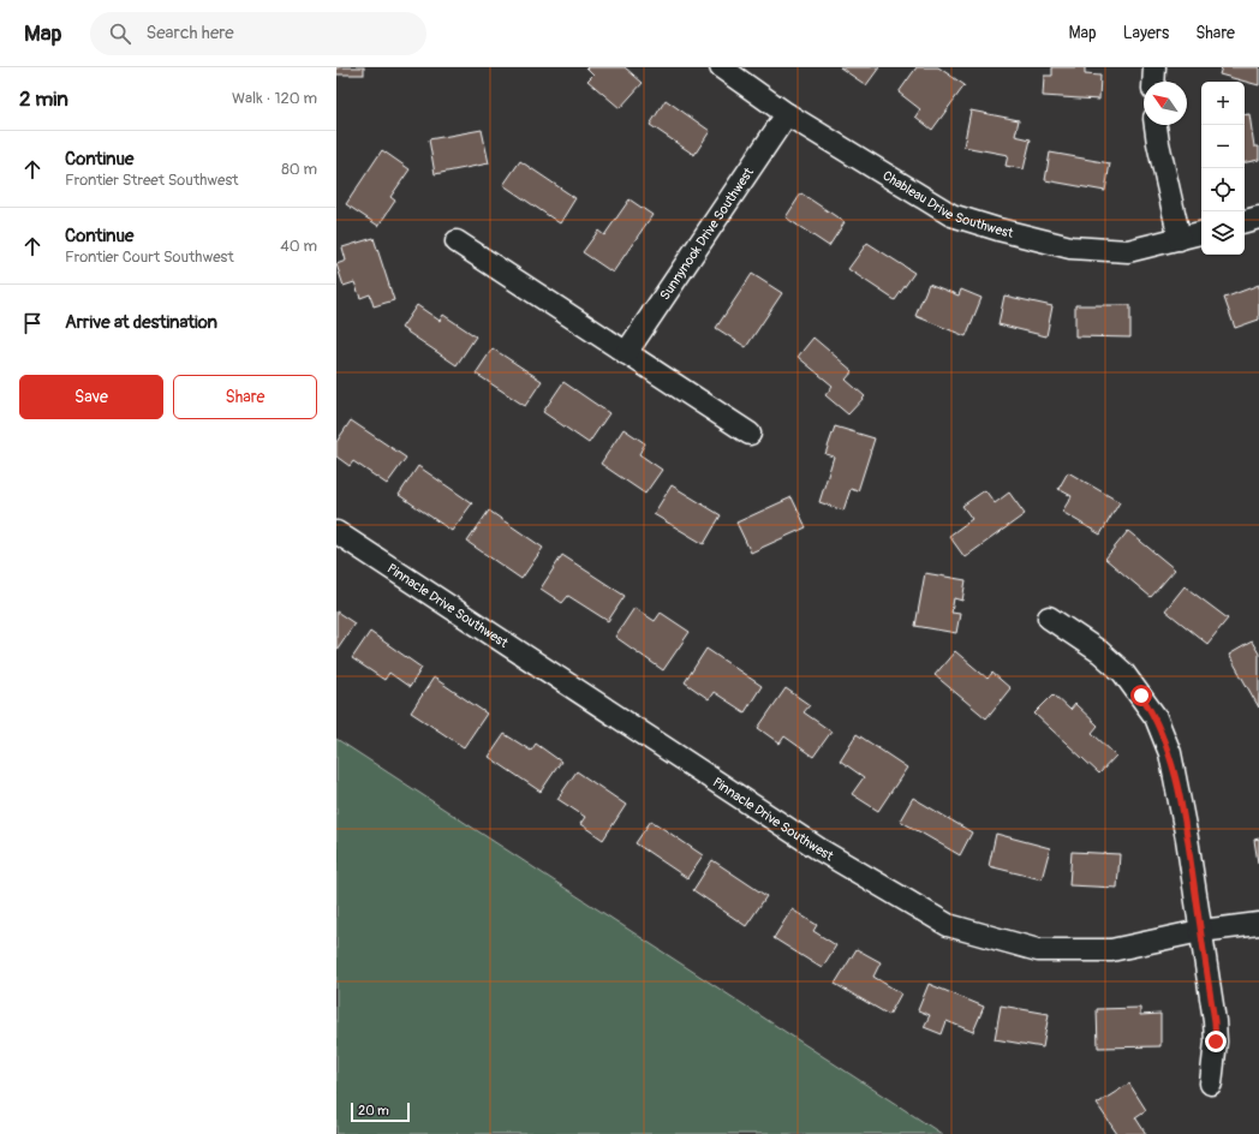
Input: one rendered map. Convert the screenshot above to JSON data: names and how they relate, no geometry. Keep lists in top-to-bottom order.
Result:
{
  "streets": {
    "street": ["Chableau Drive Southwest", "Sunnynook Drive Southwest", "Pinnacle Drive Southwest"]
  },
  "crossings": [
    ["Chableau Drive Southwest", "Sunnynook Drive Southwest"]
  ],
  "scale_bar": "20 m",
  "north": "top left",
  "page": {
    "header": "Map",
    "search": "Search here",
    "nav": ["Map", "Layers", "Share"],
    "heading": ["2 min", "Walk · 120 m"],
    "map_buttons": ["+", "−"],
    "list": [
      ["Continue", "Frontier Street Southwest", "80 m"],
      ["Continue", "Frontier Court Southwest", "40 m"],
      "Arrive at destination"
    ],
    "buttons": ["Save", "Share"],
    "scale": "20 m"
  }
}
